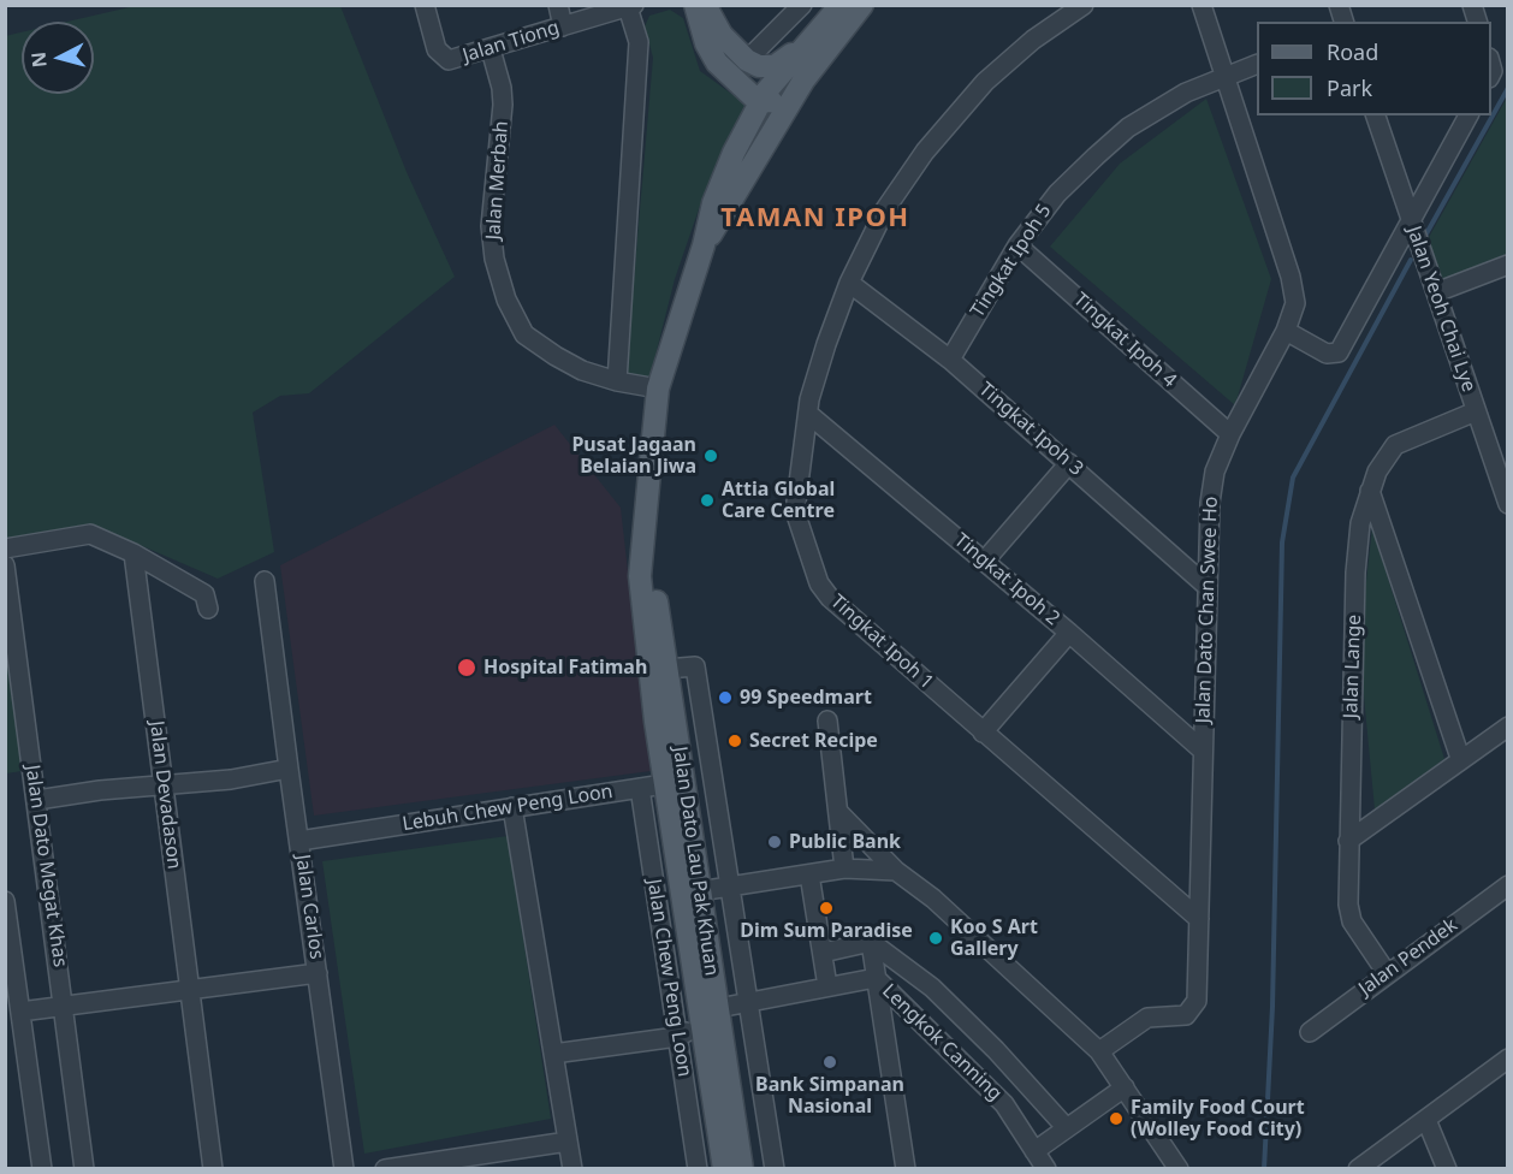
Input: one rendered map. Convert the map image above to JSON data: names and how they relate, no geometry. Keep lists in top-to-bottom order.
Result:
{
  "streets": {
    "main road": ["Jalan Dato Lau Pak Khuan"],
    "street": [
      "Jalan Tiong",
      "Jalan Merbah",
      "Tingkat Ipoh 5",
      "Jalan Yeoh Chai Lye",
      "Tingkat Ipoh 4",
      "Tingkat Ipoh 3",
      "Tingkat Ipoh 2",
      "Jalan Dato Chan Swee Ho",
      "Tingkat Ipoh 1",
      "Jalan Lange",
      "Jalan Devadason",
      "Lebuh Chew Peng Loon",
      "Jalan Dato Megat Khas",
      "Jalan Carlos",
      "Jalan Pendek",
      "Jalan Chew Peng Loon",
      "Lengkok Canning"
    ]
  },
  "crossings": [
    ["Jalan Tiong", "Jalan Merbah"],
    ["Jalan Merbah", "Jalan Dato Lau Pak Khuan"],
    ["Tingkat Ipoh 5", "Tingkat Ipoh 4"],
    ["Tingkat Ipoh 5", "Tingkat Ipoh 3"],
    ["Tingkat Ipoh 5", "Jalan Dato Chan Swee Ho"],
    ["Jalan Yeoh Chai Lye", "Jalan Lange"],
    ["Tingkat Ipoh 4", "Jalan Dato Chan Swee Ho"],
    ["Tingkat Ipoh 3", "Jalan Dato Chan Swee Ho"],
    ["Tingkat Ipoh 3", "Tingkat Ipoh 1"],
    ["Tingkat Ipoh 2", "Jalan Dato Chan Swee Ho"],
    ["Tingkat Ipoh 2", "Tingkat Ipoh 1"],
    ["Jalan Dato Chan Swee Ho", "Tingkat Ipoh 1"],
    ["Jalan Lange", "Jalan Pendek"],
    ["Lebuh Chew Peng Loon", "Jalan Dato Lau Pak Khuan"],
    ["Lebuh Chew Peng Loon", "Jalan Carlos"],
    ["Lebuh Chew Peng Loon", "Jalan Chew Peng Loon"],
    ["Jalan Dato Lau Pak Khuan", "Lengkok Canning"]
  ],
  "districts": ["TAMAN IPOH"],
  "places": [
    "Pusat Jagaan Belaian Jiwa",
    "Attia Global Care Centre",
    "Hospital Fatimah",
    "99 Speedmart",
    "Secret Recipe",
    "Public Bank",
    "Dim Sum Paradise",
    "Koo S Art Gallery",
    "Bank Simpanan Nasional",
    "Family Food Court (Wolley Food City)"
  ],
  "legend": ["Road", "Park"],
  "north": "left"
}
